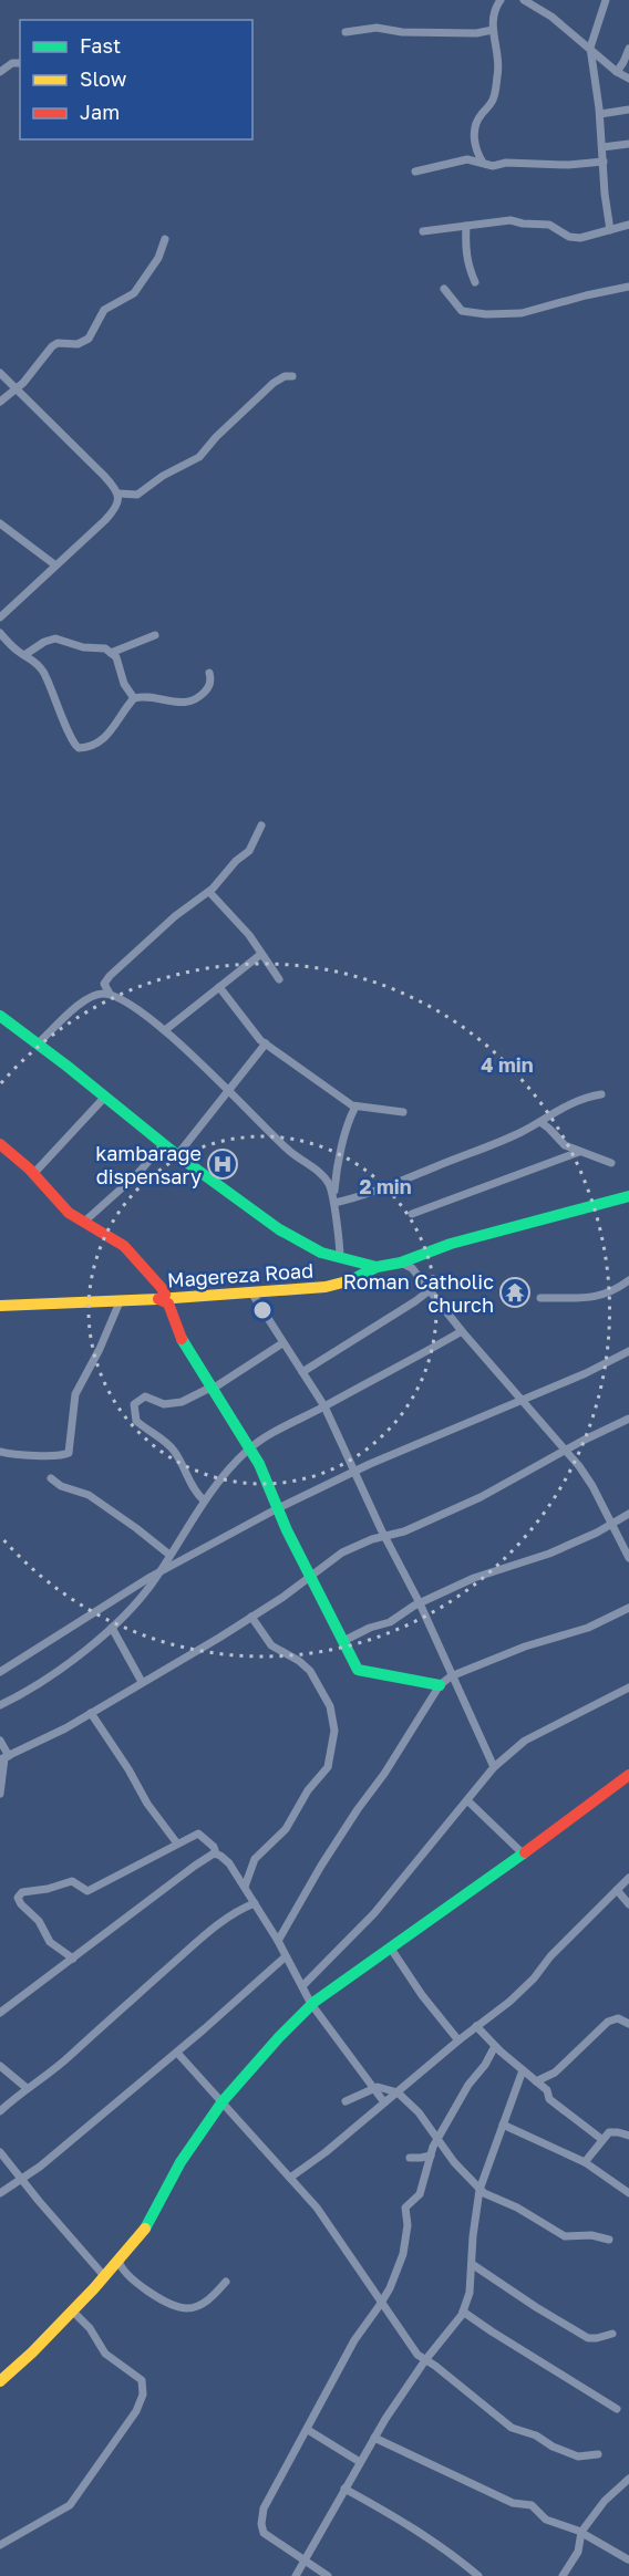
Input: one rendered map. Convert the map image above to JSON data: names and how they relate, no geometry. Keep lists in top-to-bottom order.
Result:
{
  "streets": {
    "street": ["Magereza Road"]
  },
  "places": {
    "hospital": ["kambarage dispensary"],
    "temple": ["Roman Catholic church"]
  },
  "legend": ["Fast", "Slow", "Jam"],
  "rings": ["4 min", "2 min"]
}
